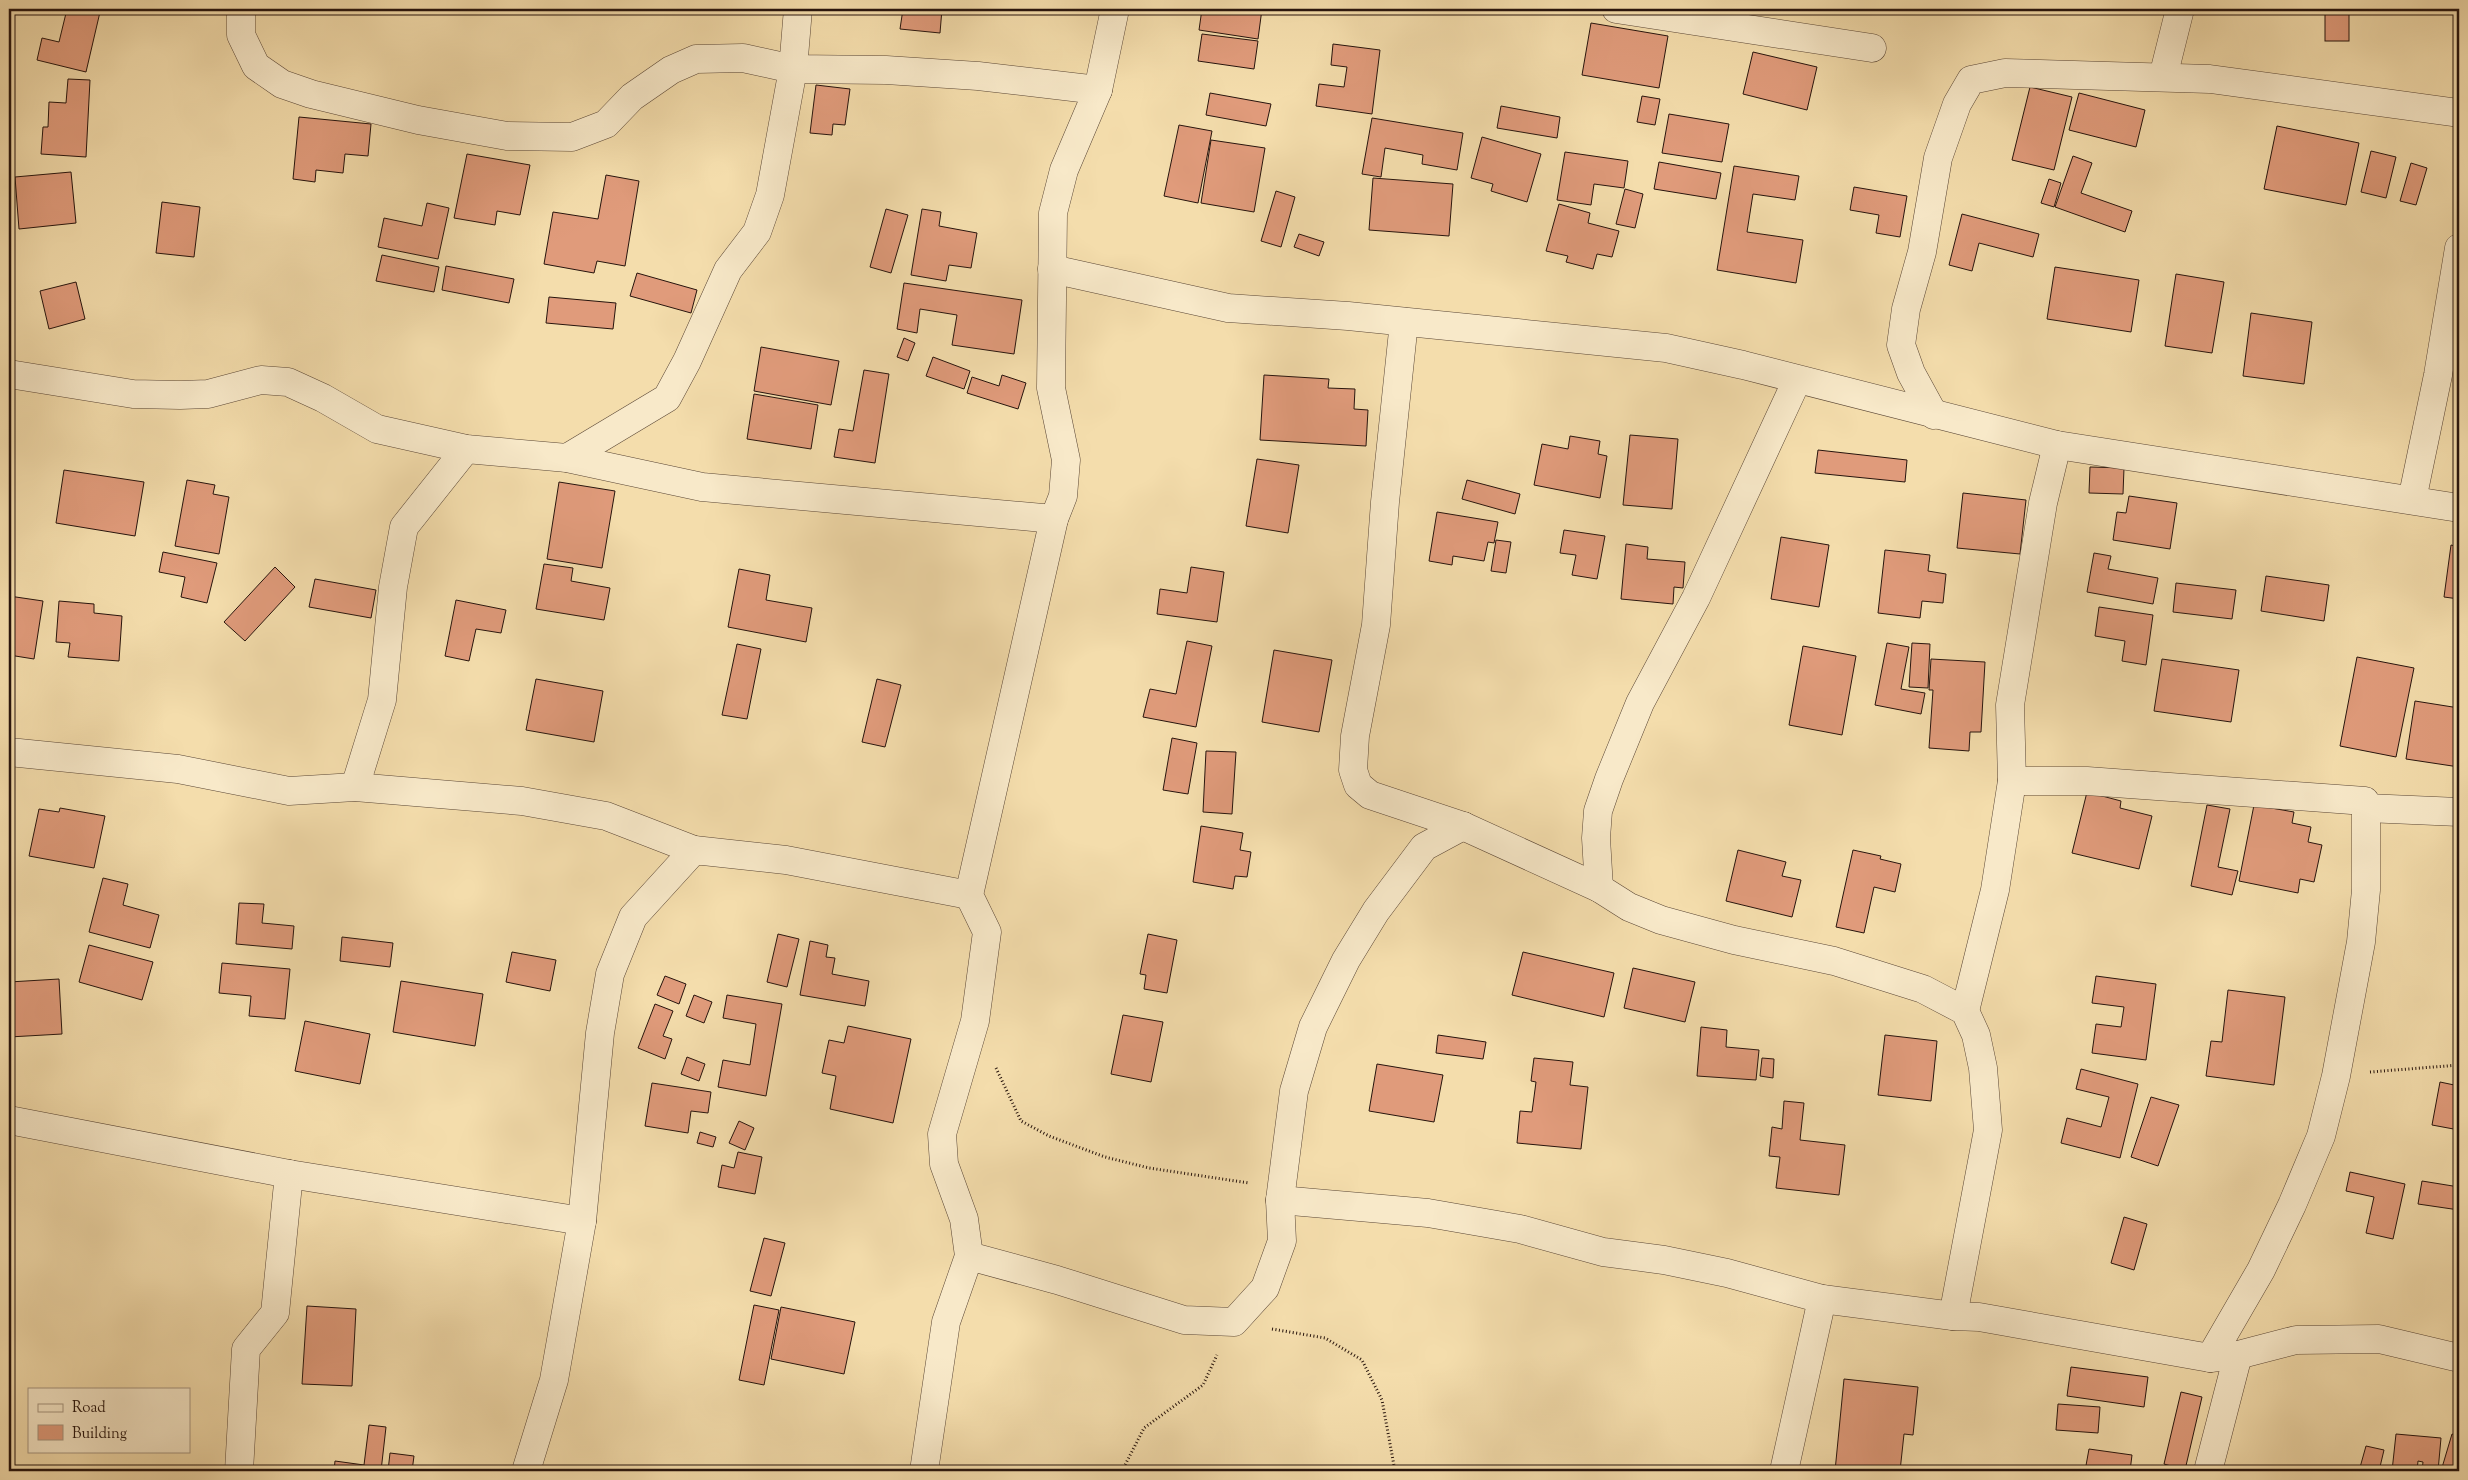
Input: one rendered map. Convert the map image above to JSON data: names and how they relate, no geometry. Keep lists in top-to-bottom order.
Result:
{
  "legend": ["Road", "Building"]
}
